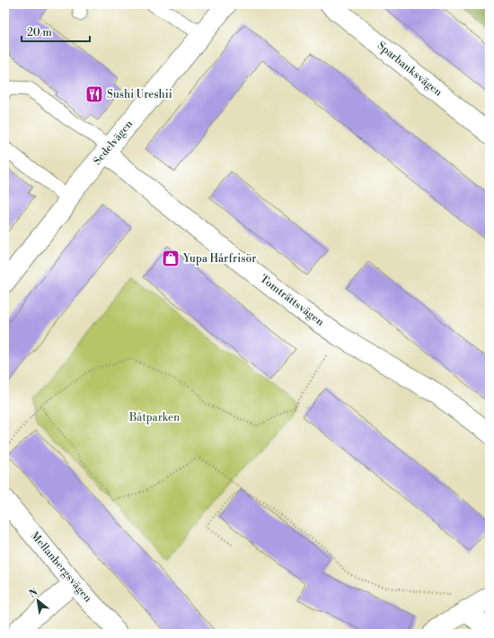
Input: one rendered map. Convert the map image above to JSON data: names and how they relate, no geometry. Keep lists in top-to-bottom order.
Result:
{
  "streets": {
    "street": [
      "Sparbanksvägen",
      "Sedelvägen",
      "Tomträttsvägen",
      "Mellanbergsvägen"
    ]
  },
  "crossings": [
    ["Sedelvägen", "Tomträttsvägen"]
  ],
  "parks": ["Båtparken"],
  "places": {
    "restaurant": ["Sushi Ureshii"],
    "shop": ["Yupa Hårfrisör"]
  },
  "scale_bar": "20 m",
  "north": "top left"
}
